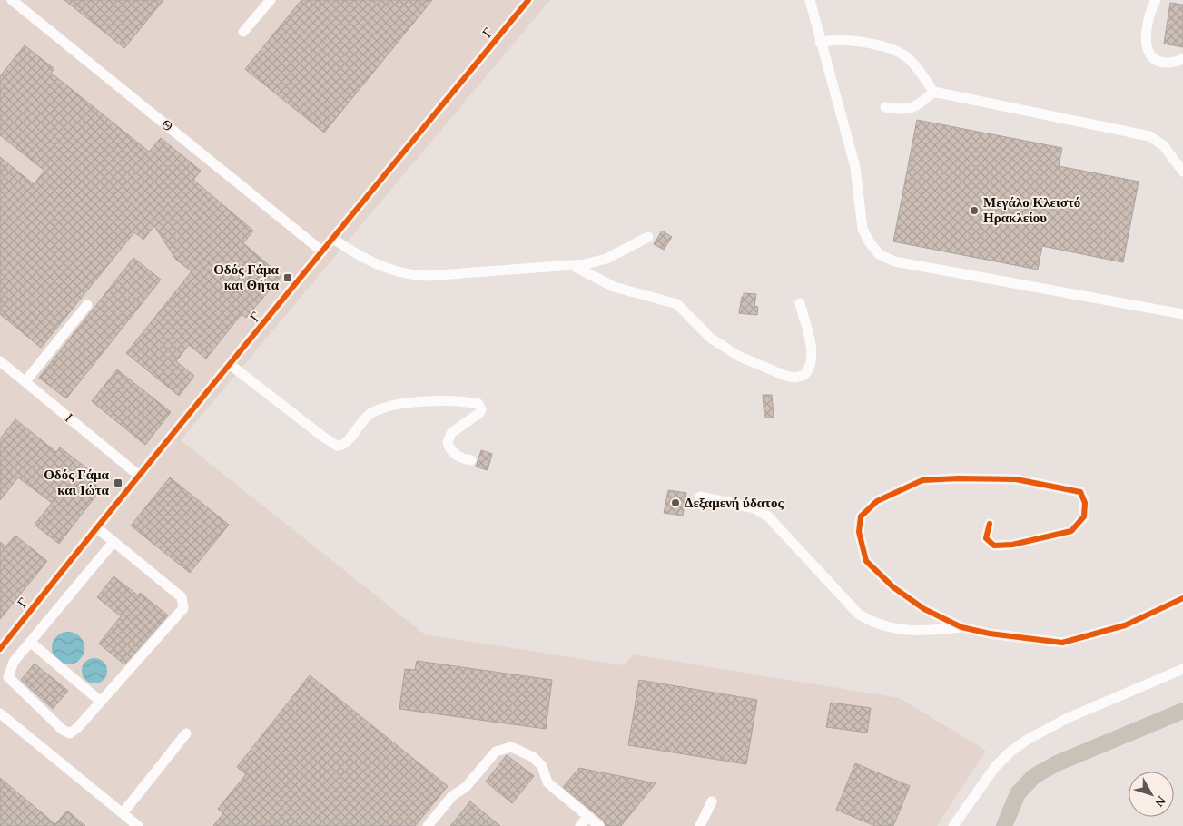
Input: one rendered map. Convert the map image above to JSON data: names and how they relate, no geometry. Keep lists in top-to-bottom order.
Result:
{
  "streets": {
    "street": ["Γ", "Θ", "Ι"]
  },
  "crossings": [
    ["Γ", "Θ"],
    ["Γ", "Ι"]
  ],
  "places": {
    "other": ["Μεγάλο Κλειστό Ηρακλείου", "Δεξαμενή ύδατος"],
    "transit": ["Οδός Γάμα και Θήτα", "Οδός Γάμα και Ιώτα"]
  },
  "north": "bottom right"
}
